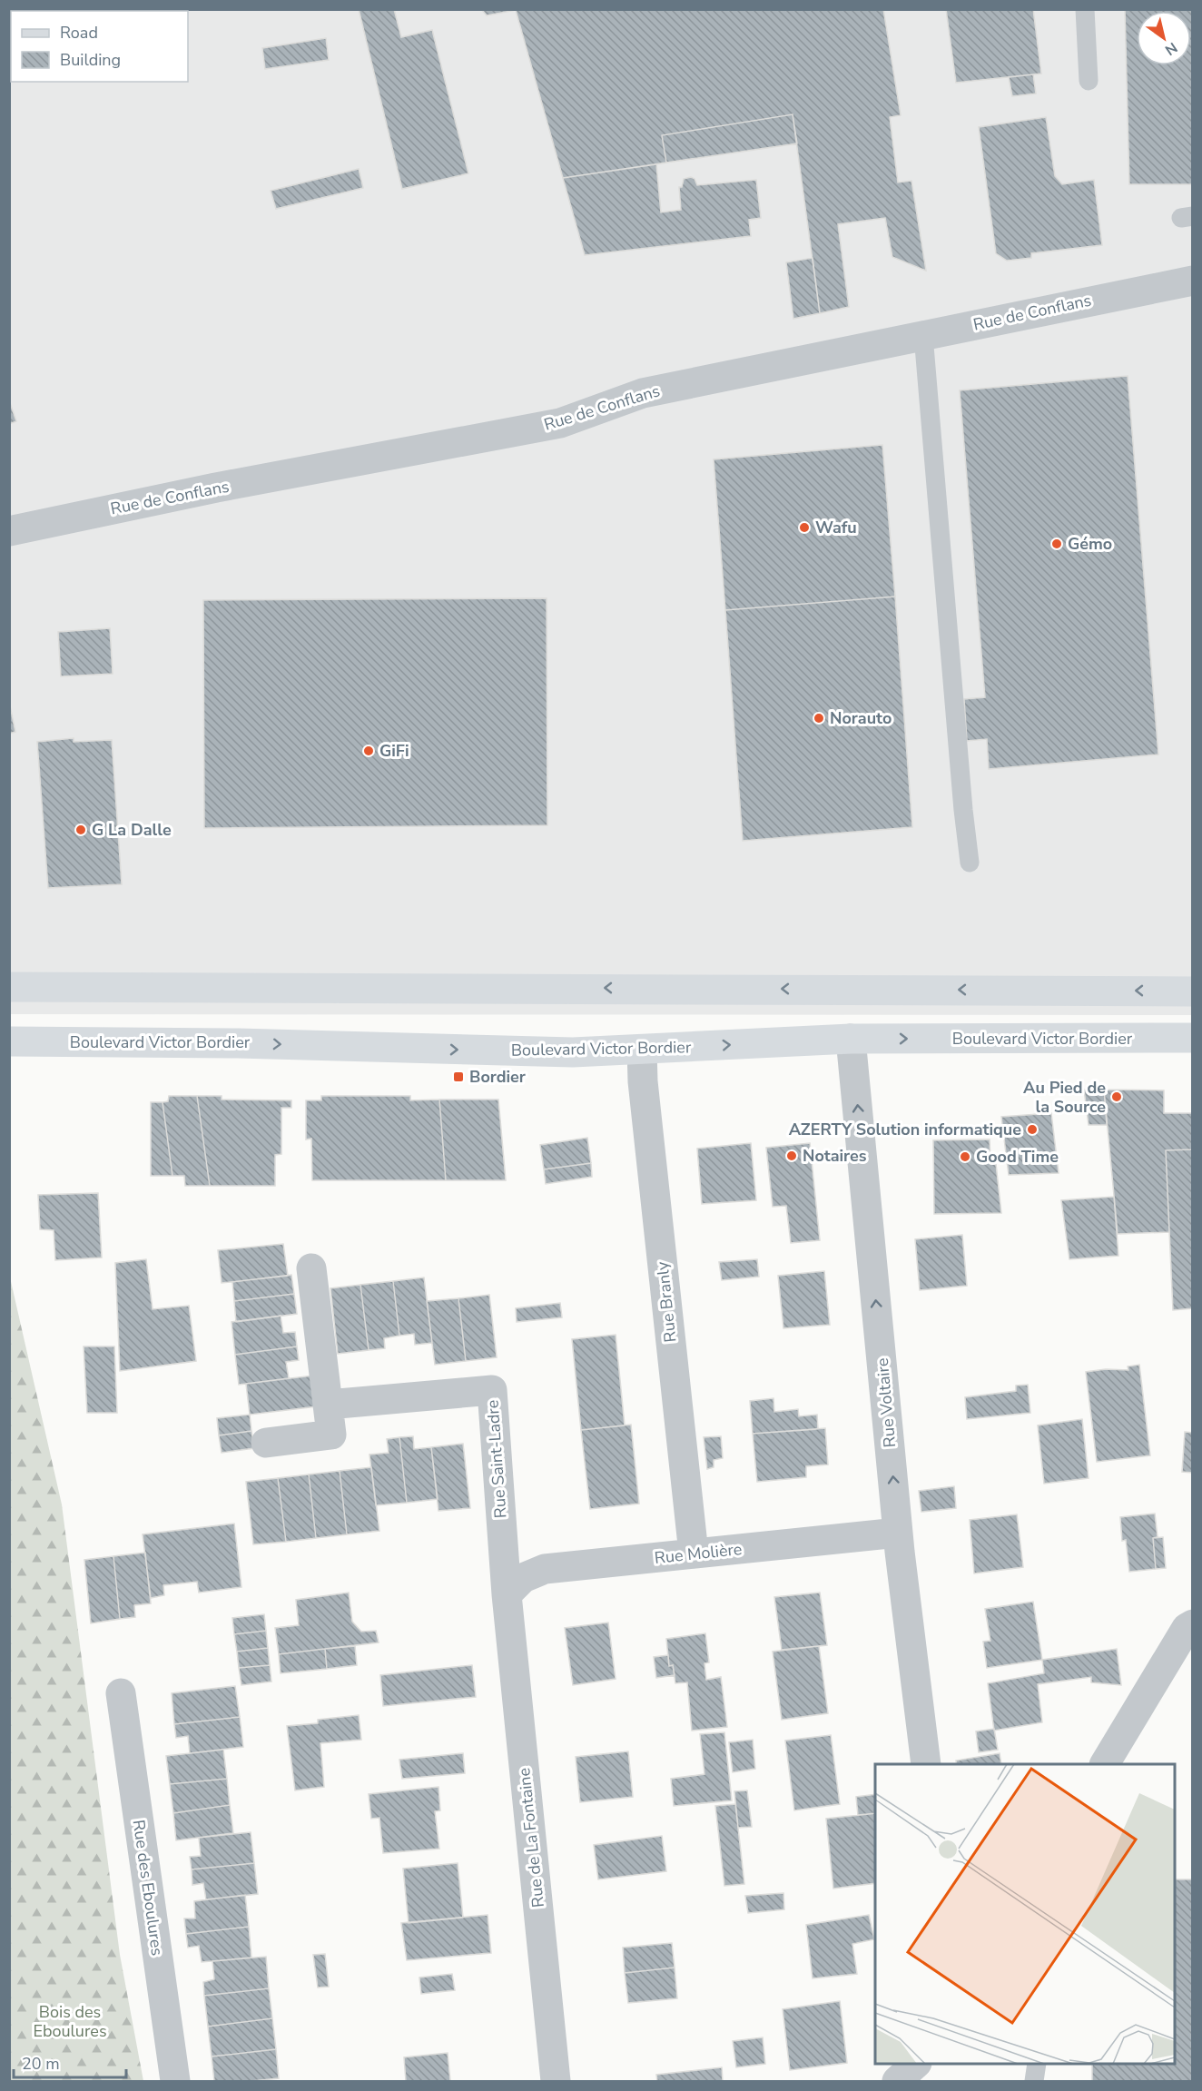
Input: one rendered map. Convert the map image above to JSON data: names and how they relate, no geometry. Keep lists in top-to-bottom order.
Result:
{
  "streets": {
    "main road": ["Boulevard Victor Bordier"],
    "street": [
      "Rue de Conflans",
      "Rue Branly",
      "Rue Voltaire",
      "Rue Saint-Ladre",
      "Rue Molière",
      "Rue de La Fontaine",
      "Rue des Eboulures"
    ]
  },
  "crossings": [
    ["Boulevard Victor Bordier", "Rue Branly"],
    ["Boulevard Victor Bordier", "Rue Voltaire"],
    ["Rue Branly", "Rue Molière"],
    ["Rue Voltaire", "Rue Molière"],
    ["Rue Saint-Ladre", "Rue Molière"],
    ["Rue Saint-Ladre", "Rue de La Fontaine"],
    ["Rue Molière", "Rue de La Fontaine"]
  ],
  "one_way": ["Rue Voltaire"],
  "parks": ["Bois des Eboulures"],
  "places": {
    "other": [
      "Wafu",
      "Gémo",
      "Norauto",
      "GiFi",
      "G La Dalle",
      "Au Pied de la Source",
      "AZERTY Solution informatique",
      "Notaires",
      "Good Time"
    ],
    "transit": ["Bordier"]
  },
  "legend": ["Road", "Building"],
  "scale_bar": "20 m",
  "north": "bottom right"
}
